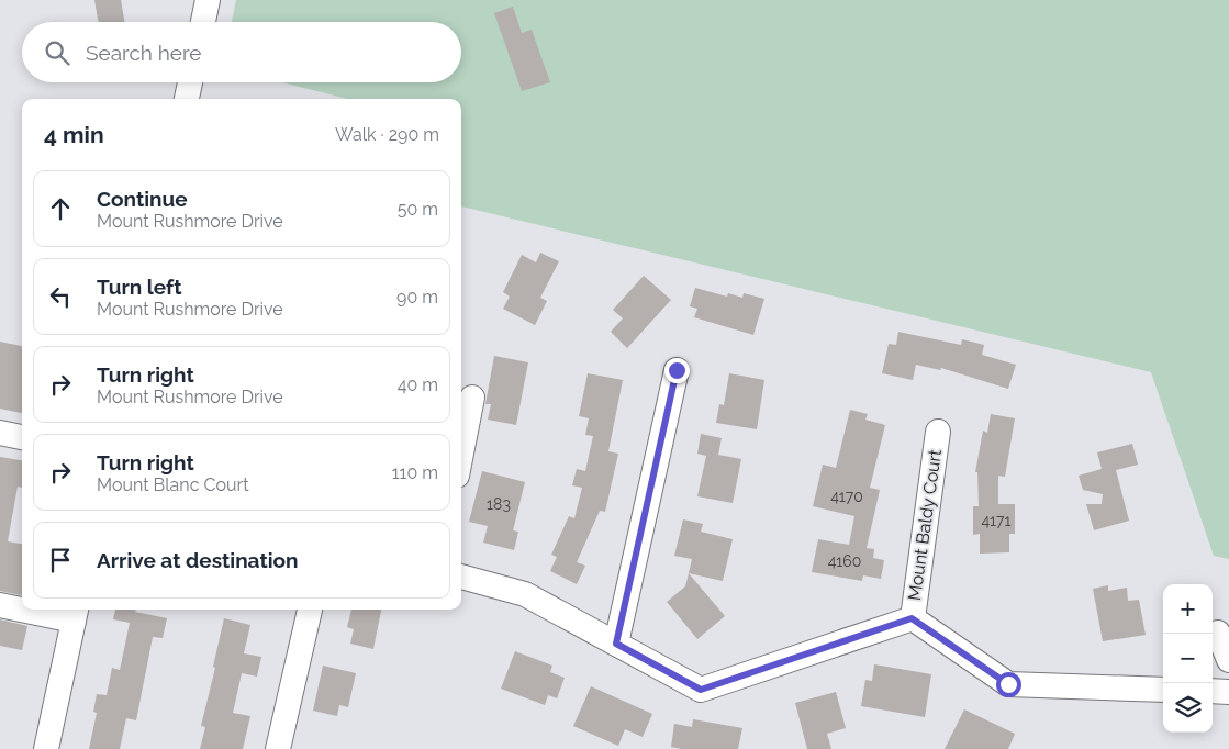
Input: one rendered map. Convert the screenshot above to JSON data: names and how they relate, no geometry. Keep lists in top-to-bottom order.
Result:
{
  "streets": {
    "street": ["Mount Baldy Court"]
  },
  "house_numbers": [
    "4170",
    "183",
    "4171",
    "4160"
  ],
  "page": {
    "search": "Search here",
    "heading": ["4 min", "Walk · 290 m"],
    "list": [
      ["Continue", "Mount Rushmore Drive", "50 m"],
      ["Turn left", "Mount Rushmore Drive", "90 m"],
      ["Turn right", "Mount Rushmore Drive", "40 m"],
      ["Turn right", "Mount Blanc Court", "110 m"],
      "Arrive at destination"
    ],
    "map_buttons": ["+", "−"]
  }
}
